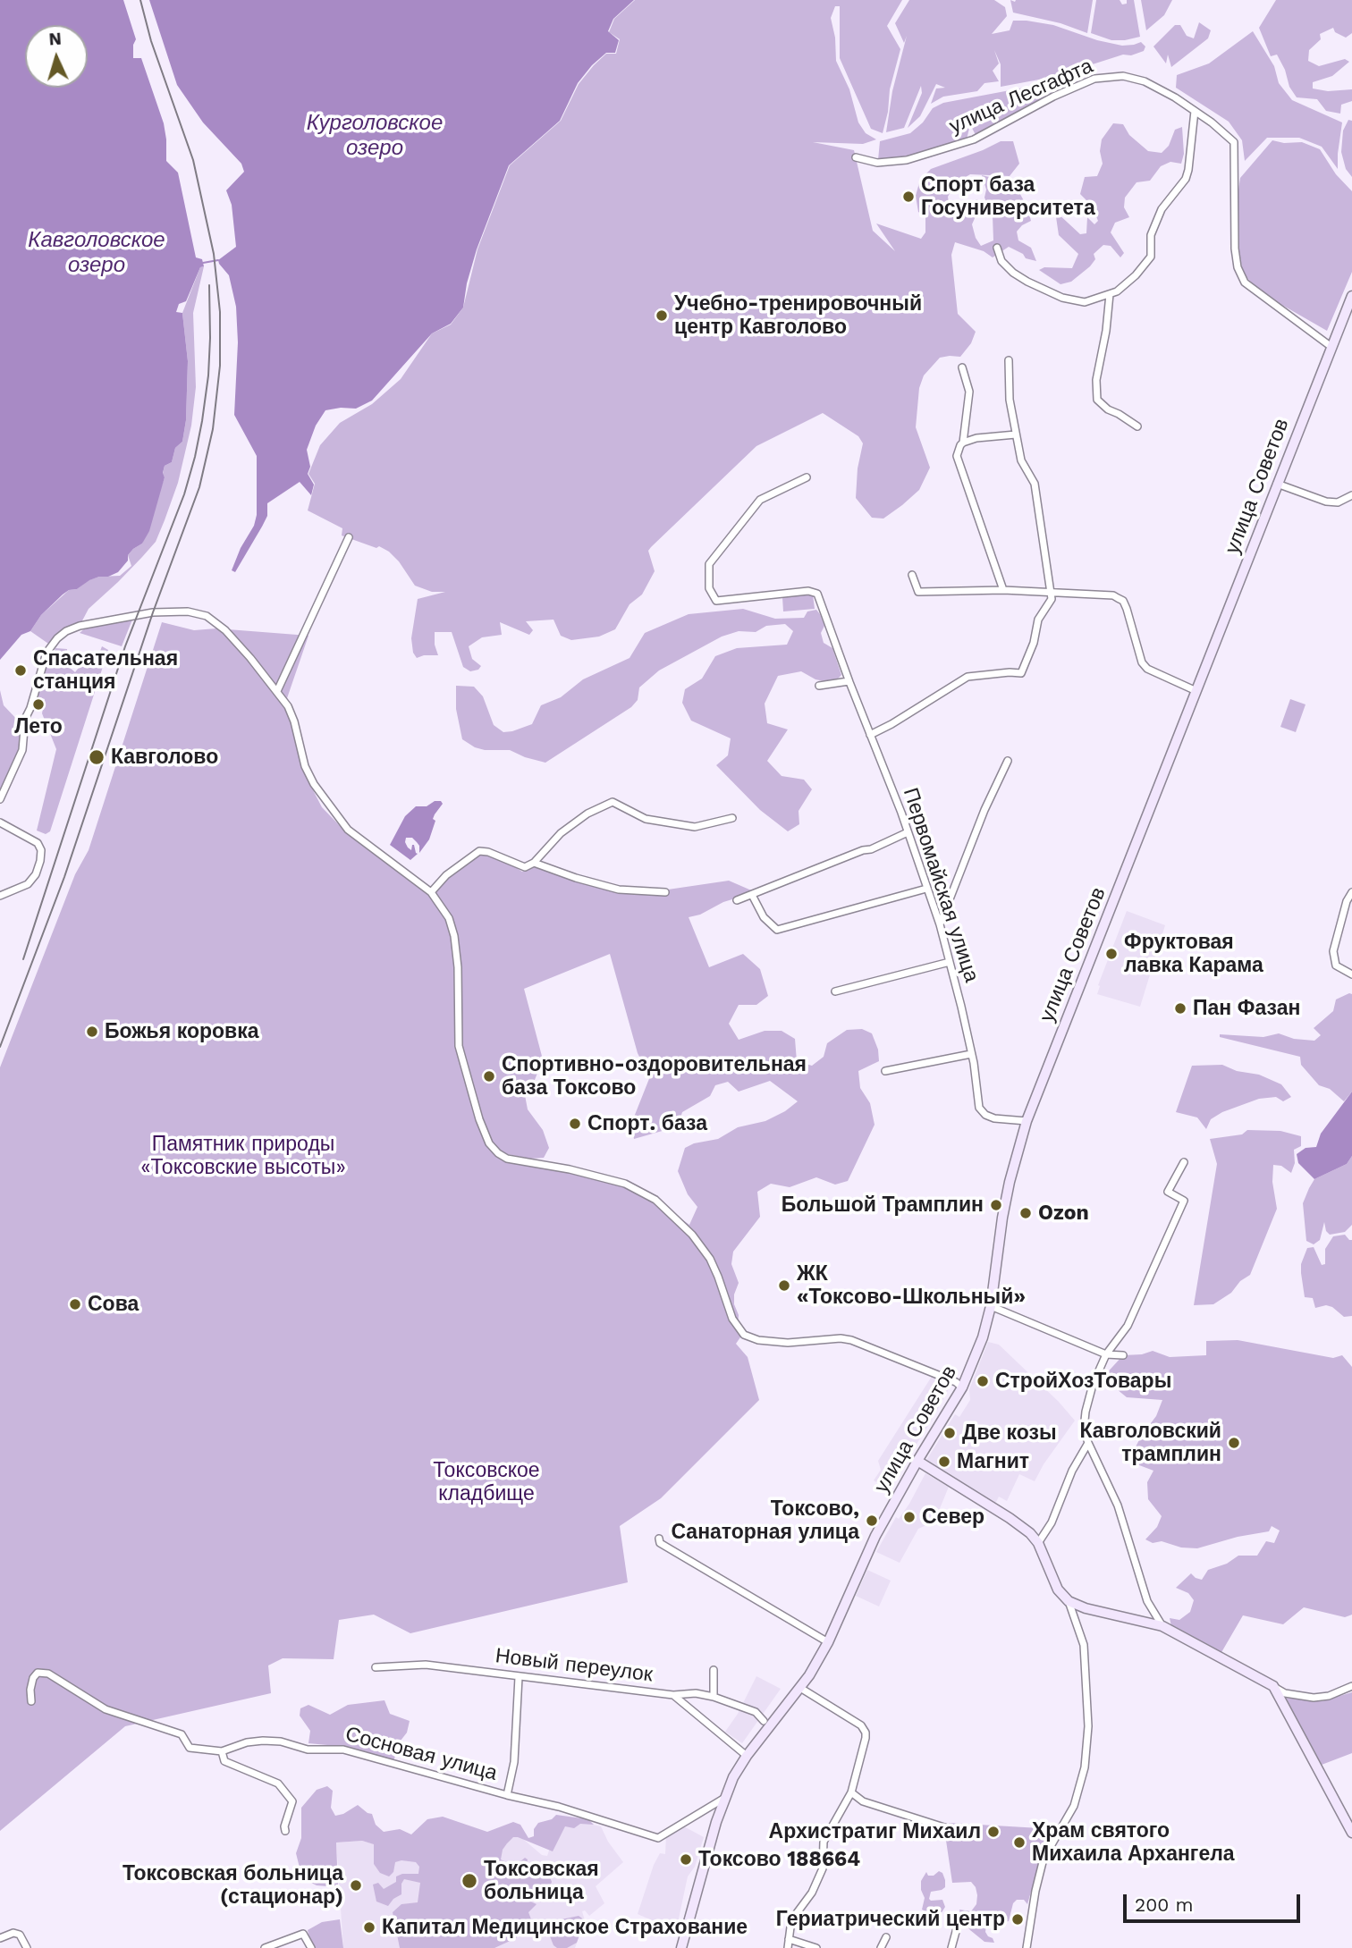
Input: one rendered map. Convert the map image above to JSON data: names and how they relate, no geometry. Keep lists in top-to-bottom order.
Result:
{
  "streets": {
    "main road": ["улица Советов"],
    "street": [
      "улица Лесгафта",
      "Первомайская улица",
      "Новый переулок",
      "Сосновая улица"
    ]
  },
  "crossings": [
    ["улица Лесгафта", "улица Советов"],
    ["улица Советов", "Первомайская улица"],
    ["улица Советов", "Новый переулок"],
    ["улица Советов", "Сосновая улица"]
  ],
  "water": ["Курголовское озеро", "Кавголовское озеро"],
  "parks": ["Памятник природы «Токсовские высоты»", "Токсовское кладбище"],
  "places": [
    "Спорт база Госуниверситета",
    "Учебно-тренировочный центр Кавголово",
    "Спасательная станция",
    "Лето",
    "Кавголово",
    "Фруктовая лавка Карама",
    "Пан Фазан",
    "Божья коровка",
    "Спортивно-оздоровительная база Токсово",
    "Спорт. база",
    "Большой Трамплин",
    "Ozon",
    "ЖК «Токсово-Школьный»",
    "Сова",
    "СтройХозТовары",
    "Две козы",
    "Кавголовский трамплин",
    "Магнит",
    "Север",
    "Токсово, Санаторная улица",
    "Архистратиг Михаил",
    "Храм святого Михаила Архангела",
    "Токсово 188664",
    "Токсовская больница",
    "Токсовская больница (стационар)",
    "Гериатрический центр",
    "Капитал Медицинское Страхование"
  ],
  "scale_bar": "200 m",
  "north": "top"
}
